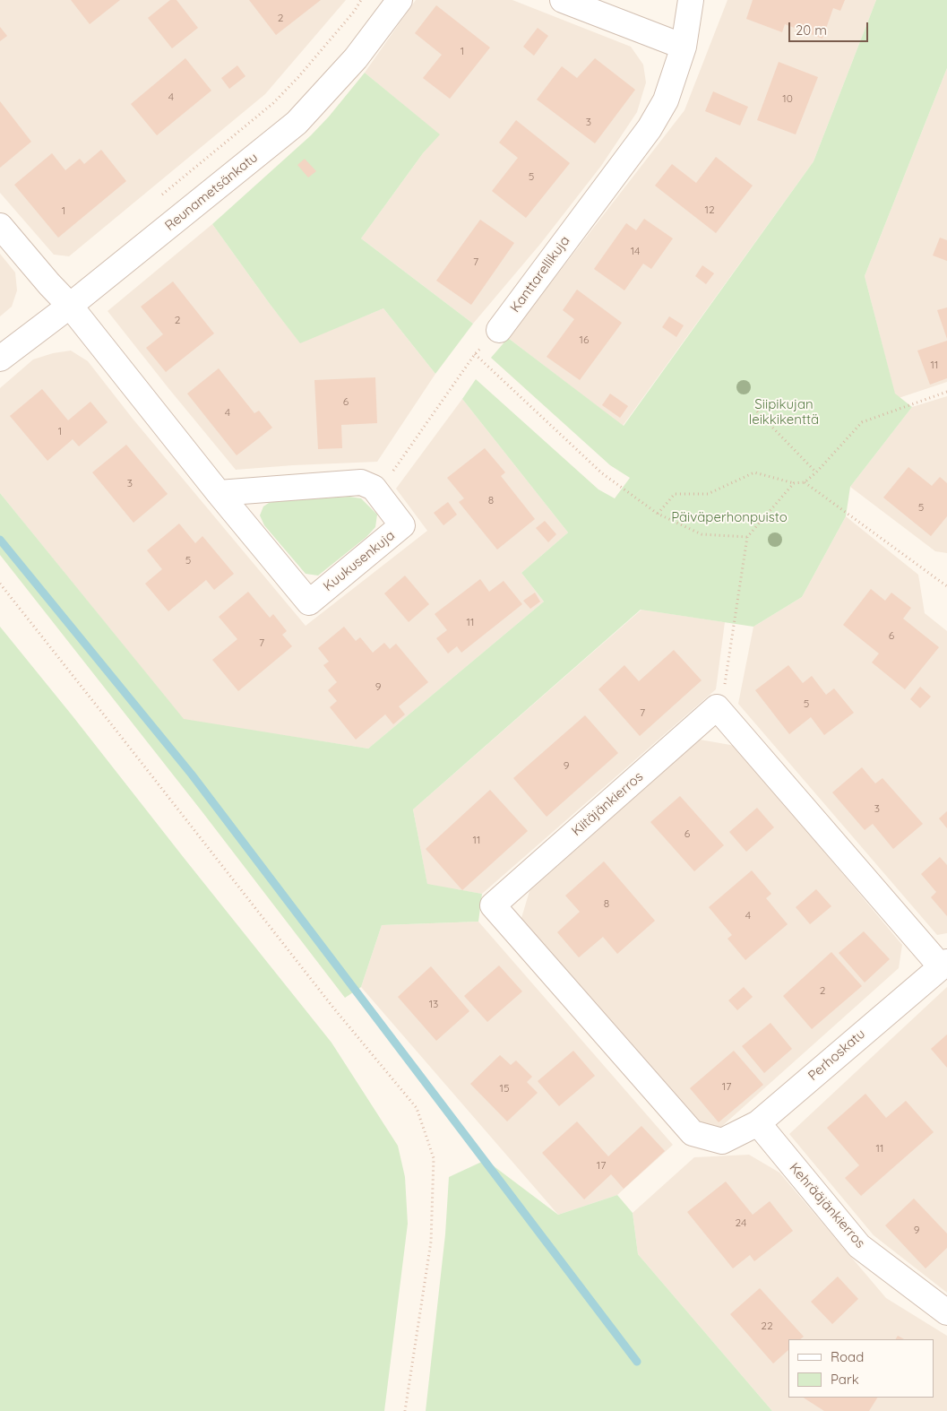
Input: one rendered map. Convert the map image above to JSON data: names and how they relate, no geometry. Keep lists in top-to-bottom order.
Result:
{
  "streets": {
    "street": [
      "Reunametsänkatu",
      "Kanttarellikuja",
      "Kuukusenkuja",
      "Kiitäjänkierros",
      "Perhoskatu",
      "Kehrääjänkierros"
    ]
  },
  "crossings": [
    ["Reunametsänkatu", "Kuukusenkuja"],
    ["Kiitäjänkierros", "Perhoskatu"],
    ["Perhoskatu", "Kehrääjänkierros"]
  ],
  "parks": ["Siipikujan leikkikenttä", "Päiväperhonpuisto"],
  "house_numbers": [
    "2",
    "1",
    "4",
    "10",
    "3",
    "5",
    "12",
    "1",
    "14",
    "7",
    "2",
    "16",
    "11",
    "6",
    "4",
    "1",
    "3",
    "8",
    "5",
    "5",
    "11",
    "6",
    "7",
    "9",
    "5",
    "7",
    "9",
    "3",
    "6",
    "11",
    "8",
    "4",
    "2",
    "13",
    "17",
    "15",
    "11",
    "17",
    "24",
    "9",
    "22"
  ],
  "legend": ["Road", "Park"],
  "scale_bar": "20 m"
}
